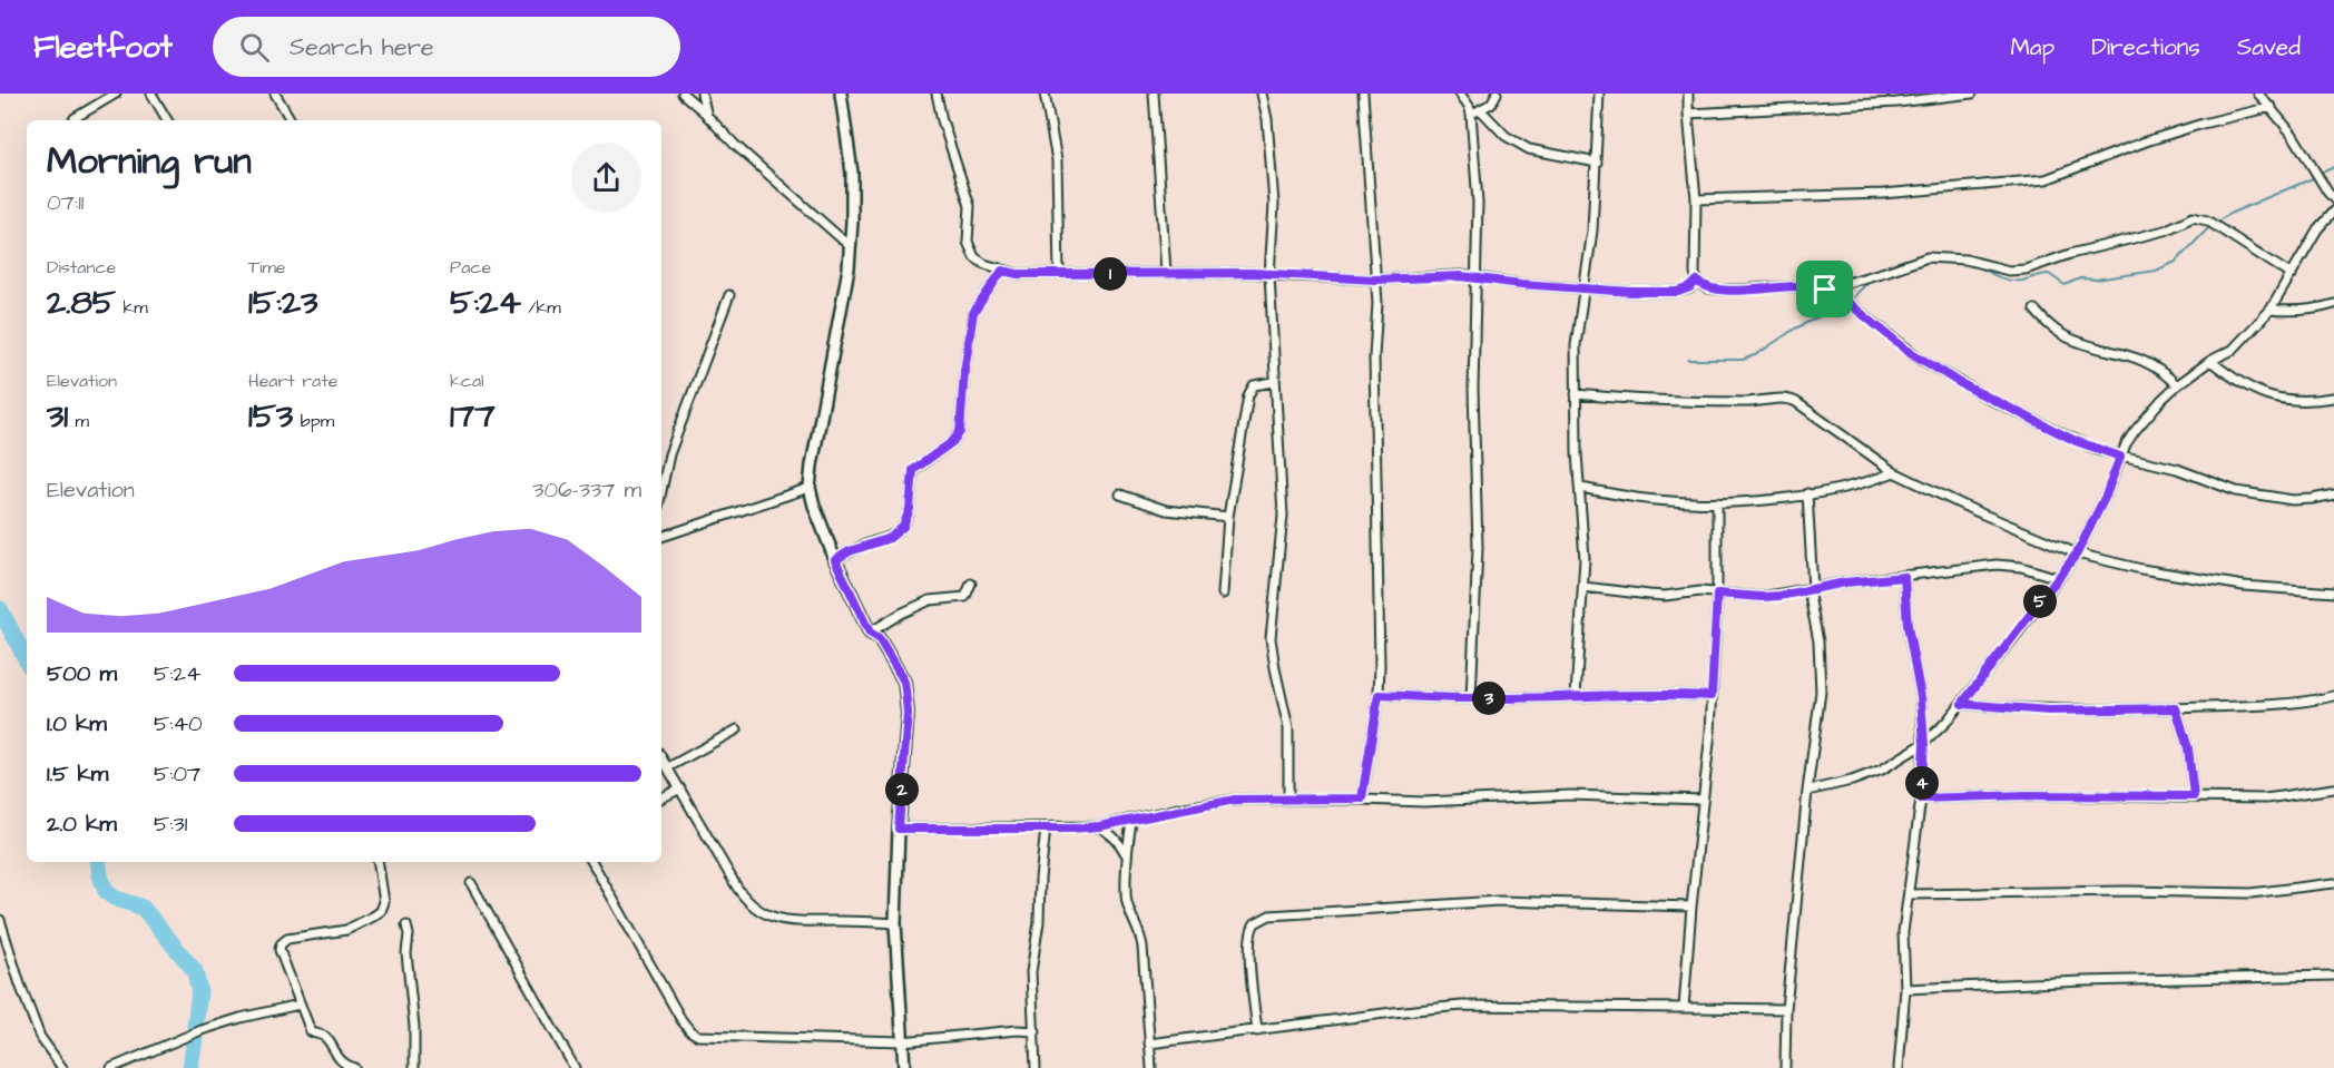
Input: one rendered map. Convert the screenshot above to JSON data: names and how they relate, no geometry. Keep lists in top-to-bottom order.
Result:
{
  "page": {
    "header": "Fleetfoot",
    "search": "Search here",
    "nav": ["Map", "Directions", "Saved"],
    "heading": ["Morning run", "07:11"],
    "stats": [
      ["Distance", "2.85 km"],
      ["Time", "15:23"],
      ["Pace", "5:24 /km"],
      ["Elevation", "31 m"],
      ["Heart rate", "153 bpm"],
      ["kcal", "177"]
    ],
    "pins": [
      "1",
      "5",
      "3",
      "4",
      "2"
    ],
    "chart": ["Elevation", "306–337 m"],
    "list": [
      {
        "name": "500 m",
        "note": "5:24"
      },
      {
        "name": "1.0 km",
        "note": "5:40"
      },
      {
        "name": "1.5 km",
        "note": "5:07"
      },
      {
        "name": "2.0 km",
        "note": "5:31"
      }
    ]
  }
}
